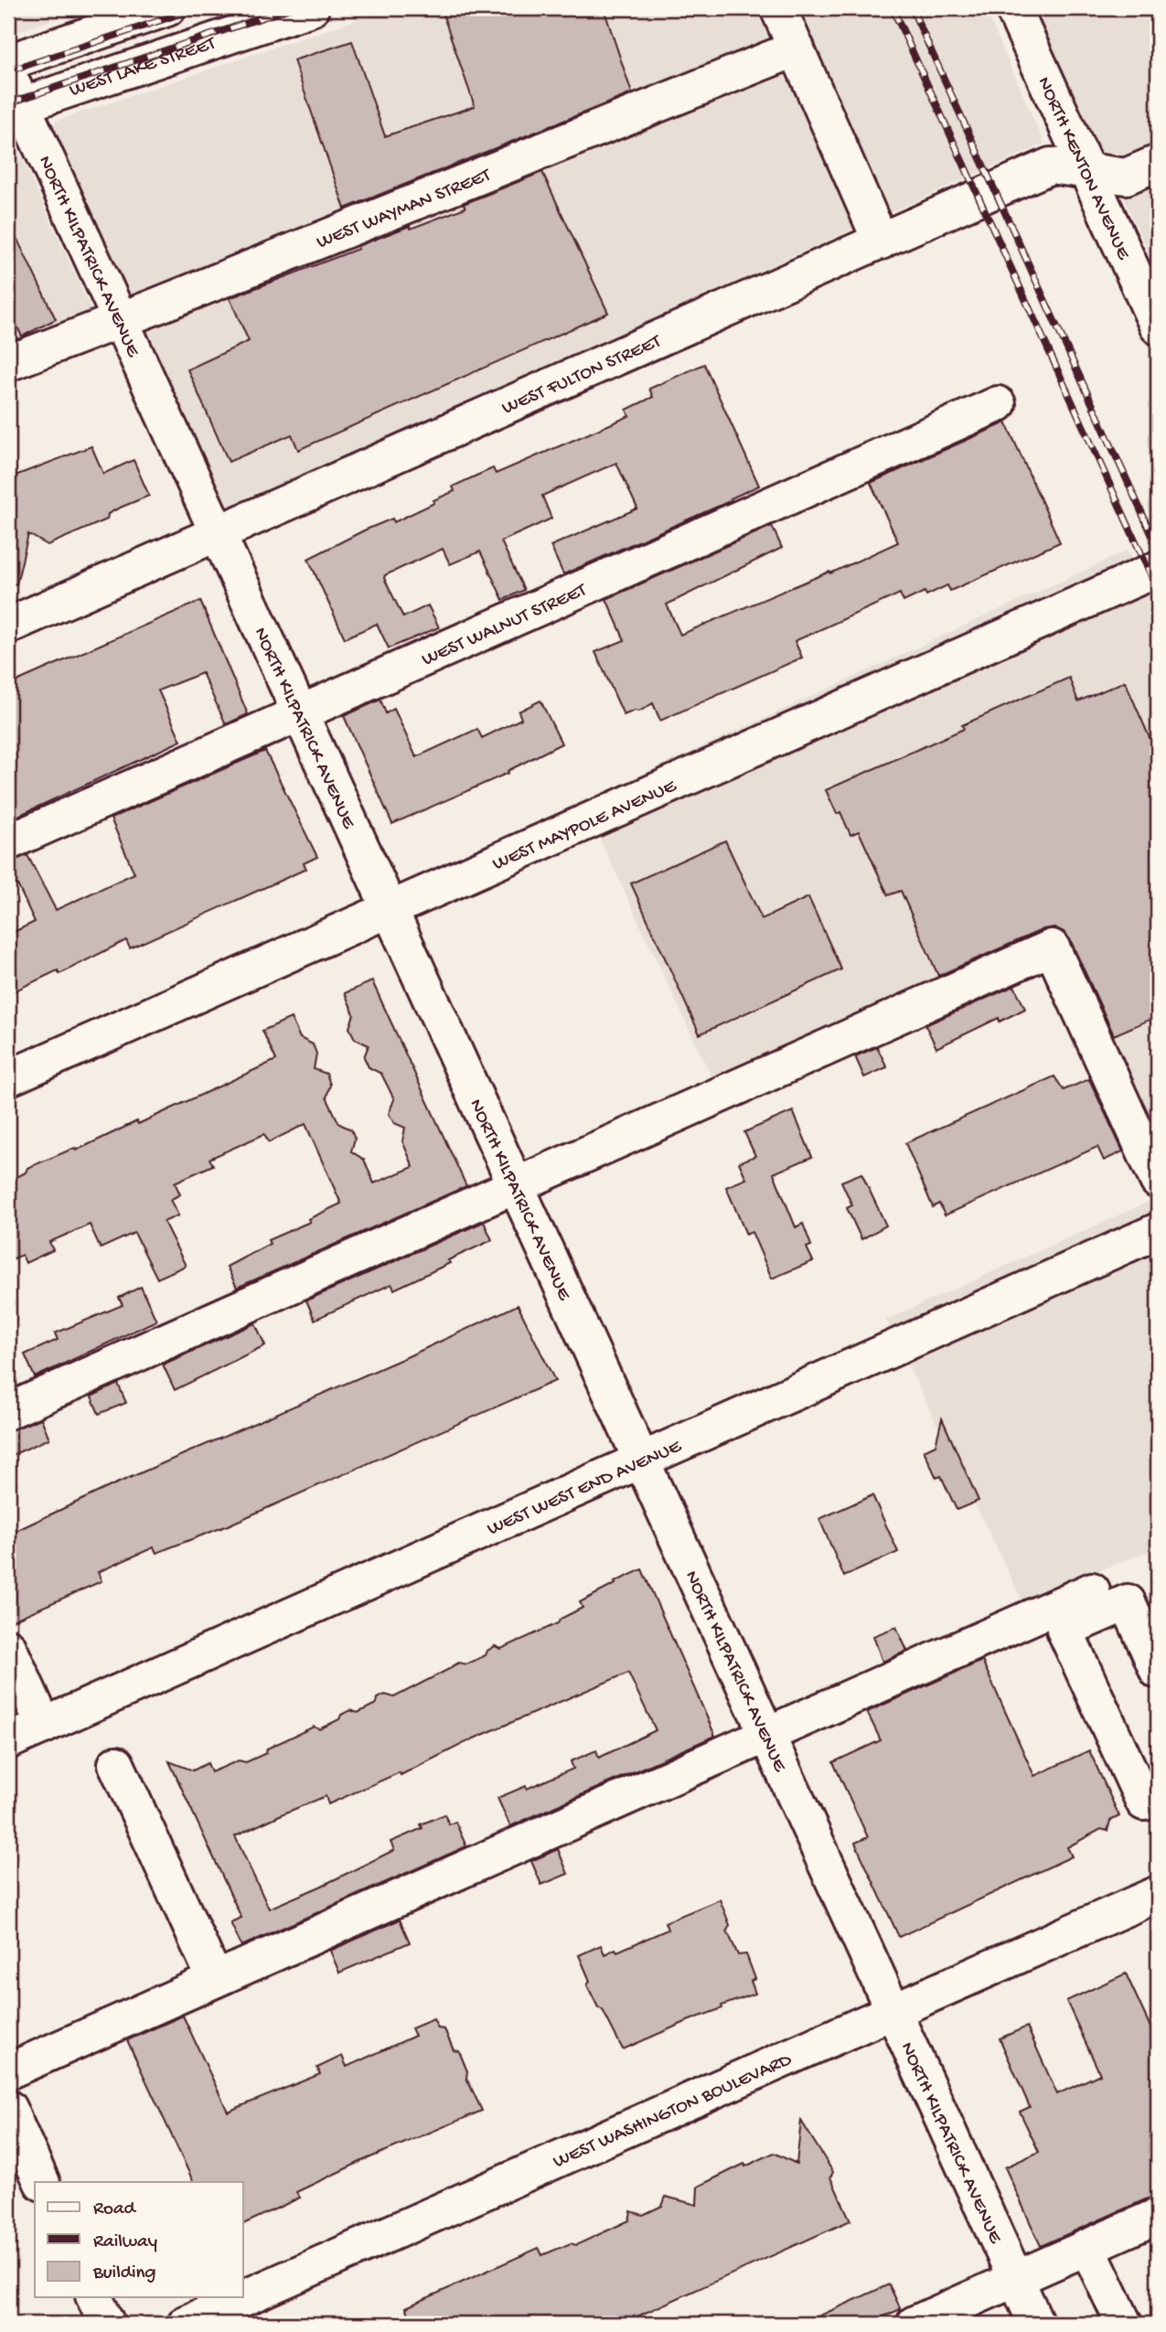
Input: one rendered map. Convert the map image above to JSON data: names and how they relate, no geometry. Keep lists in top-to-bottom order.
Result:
{
  "streets": {
    "street": [
      "WEST LAKE STREET",
      "NORTH KENTON AVENUE",
      "WEST WAYMAN STREET",
      "NORTH KILPATRICK AVENUE",
      "WEST FULTON STREET",
      "WEST WALNUT STREET",
      "WEST MAYPOLE AVENUE",
      "WEST WEST END AVENUE",
      "WEST WASHINGTON BOULEVARD"
    ]
  },
  "crossings": [
    ["WEST LAKE STREET", "NORTH KILPATRICK AVENUE"],
    ["NORTH KENTON AVENUE", "WEST FULTON STREET"],
    ["WEST WAYMAN STREET", "NORTH KILPATRICK AVENUE"],
    ["NORTH KILPATRICK AVENUE", "WEST FULTON STREET"],
    ["NORTH KILPATRICK AVENUE", "WEST WALNUT STREET"],
    ["NORTH KILPATRICK AVENUE", "WEST MAYPOLE AVENUE"],
    ["NORTH KILPATRICK AVENUE", "WEST WEST END AVENUE"],
    ["NORTH KILPATRICK AVENUE", "WEST WASHINGTON BOULEVARD"]
  ],
  "legend": ["Road", "Railway", "Building"]
}
